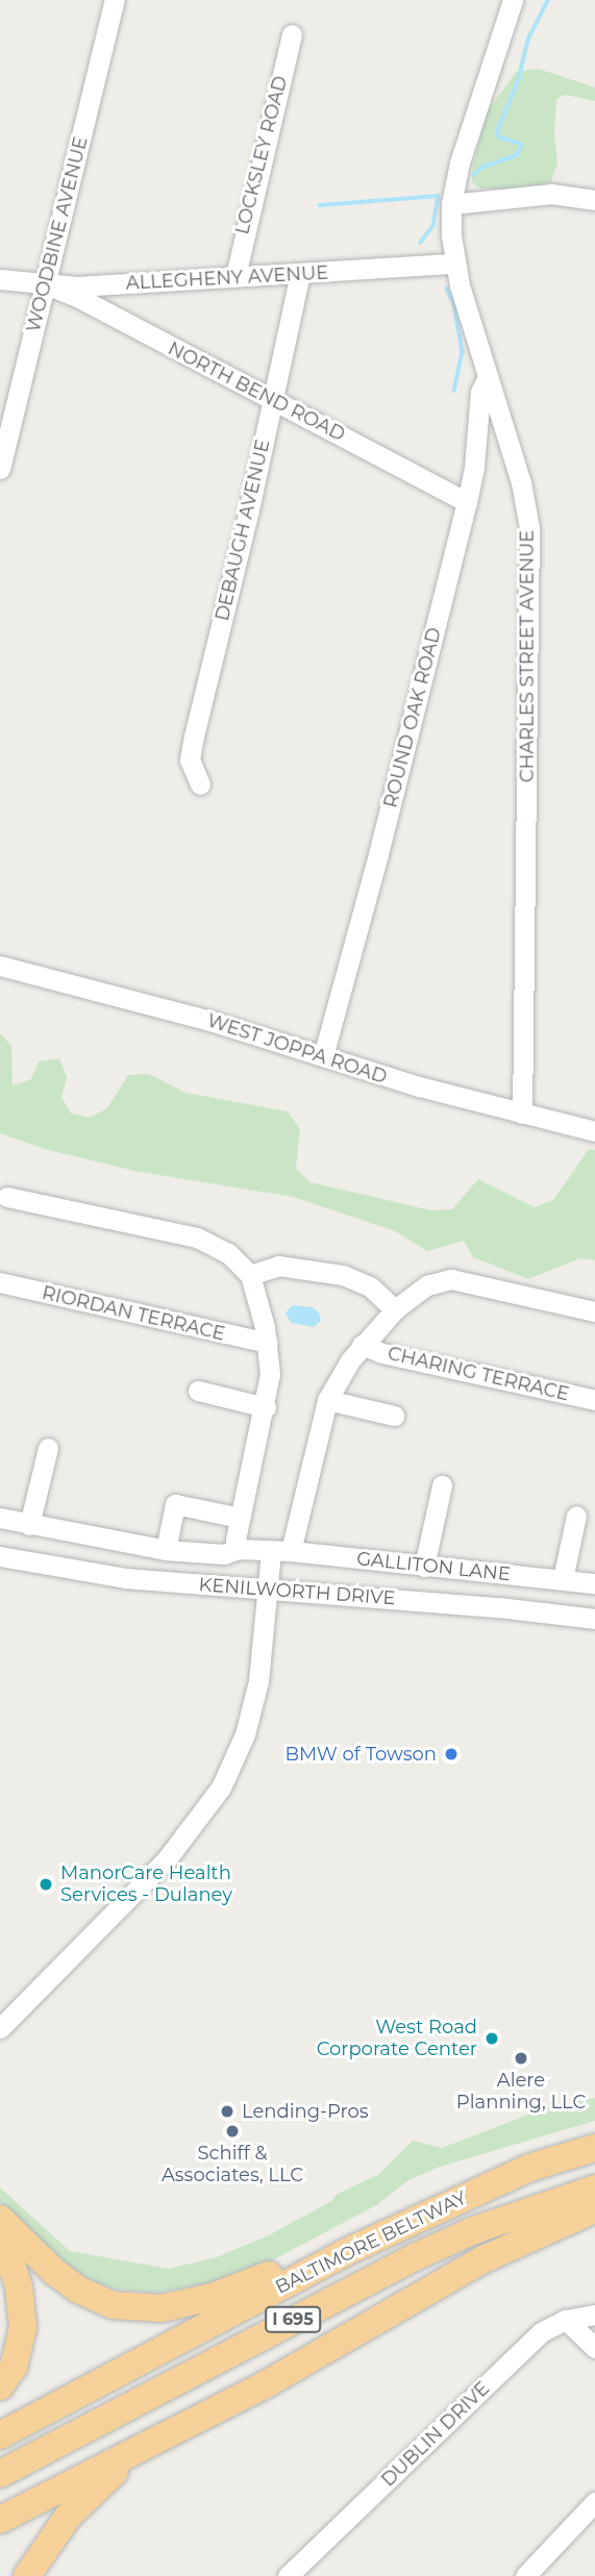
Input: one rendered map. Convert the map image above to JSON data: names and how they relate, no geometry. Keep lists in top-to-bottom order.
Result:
{
  "streets": {
    "highway": ["BALTIMORE BELTWAY", "I 695"],
    "street": [
      "LOCKSLEY ROAD",
      "WOODBINE AVENUE",
      "ALLEGHENY AVENUE",
      "NORTH BEND ROAD",
      "DEBAUGH AVENUE",
      "CHARLES STREET AVENUE",
      "ROUND OAK ROAD",
      "WEST JOPPA ROAD",
      "RIORDAN TERRACE",
      "CHARING TERRACE",
      "GALLITON LANE",
      "KENILWORTH DRIVE",
      "DUBLIN DRIVE"
    ]
  },
  "crossings": [
    ["LOCKSLEY ROAD", "ALLEGHENY AVENUE"],
    ["WOODBINE AVENUE", "ALLEGHENY AVENUE"],
    ["WOODBINE AVENUE", "NORTH BEND ROAD"],
    ["ALLEGHENY AVENUE", "NORTH BEND ROAD"],
    ["ALLEGHENY AVENUE", "DEBAUGH AVENUE"],
    ["ALLEGHENY AVENUE", "CHARLES STREET AVENUE"],
    ["NORTH BEND ROAD", "DEBAUGH AVENUE"],
    ["NORTH BEND ROAD", "ROUND OAK ROAD"],
    ["CHARLES STREET AVENUE", "ROUND OAK ROAD"],
    ["CHARLES STREET AVENUE", "WEST JOPPA ROAD"],
    ["ROUND OAK ROAD", "WEST JOPPA ROAD"]
  ],
  "places": [
    "BMW of Towson",
    "ManorCare Health Services - Dulaney",
    "West Road Corporate Center",
    "Alere Planning, LLC",
    "Lending-Pros",
    "Schiff & Associates, LLC"
  ]
}
